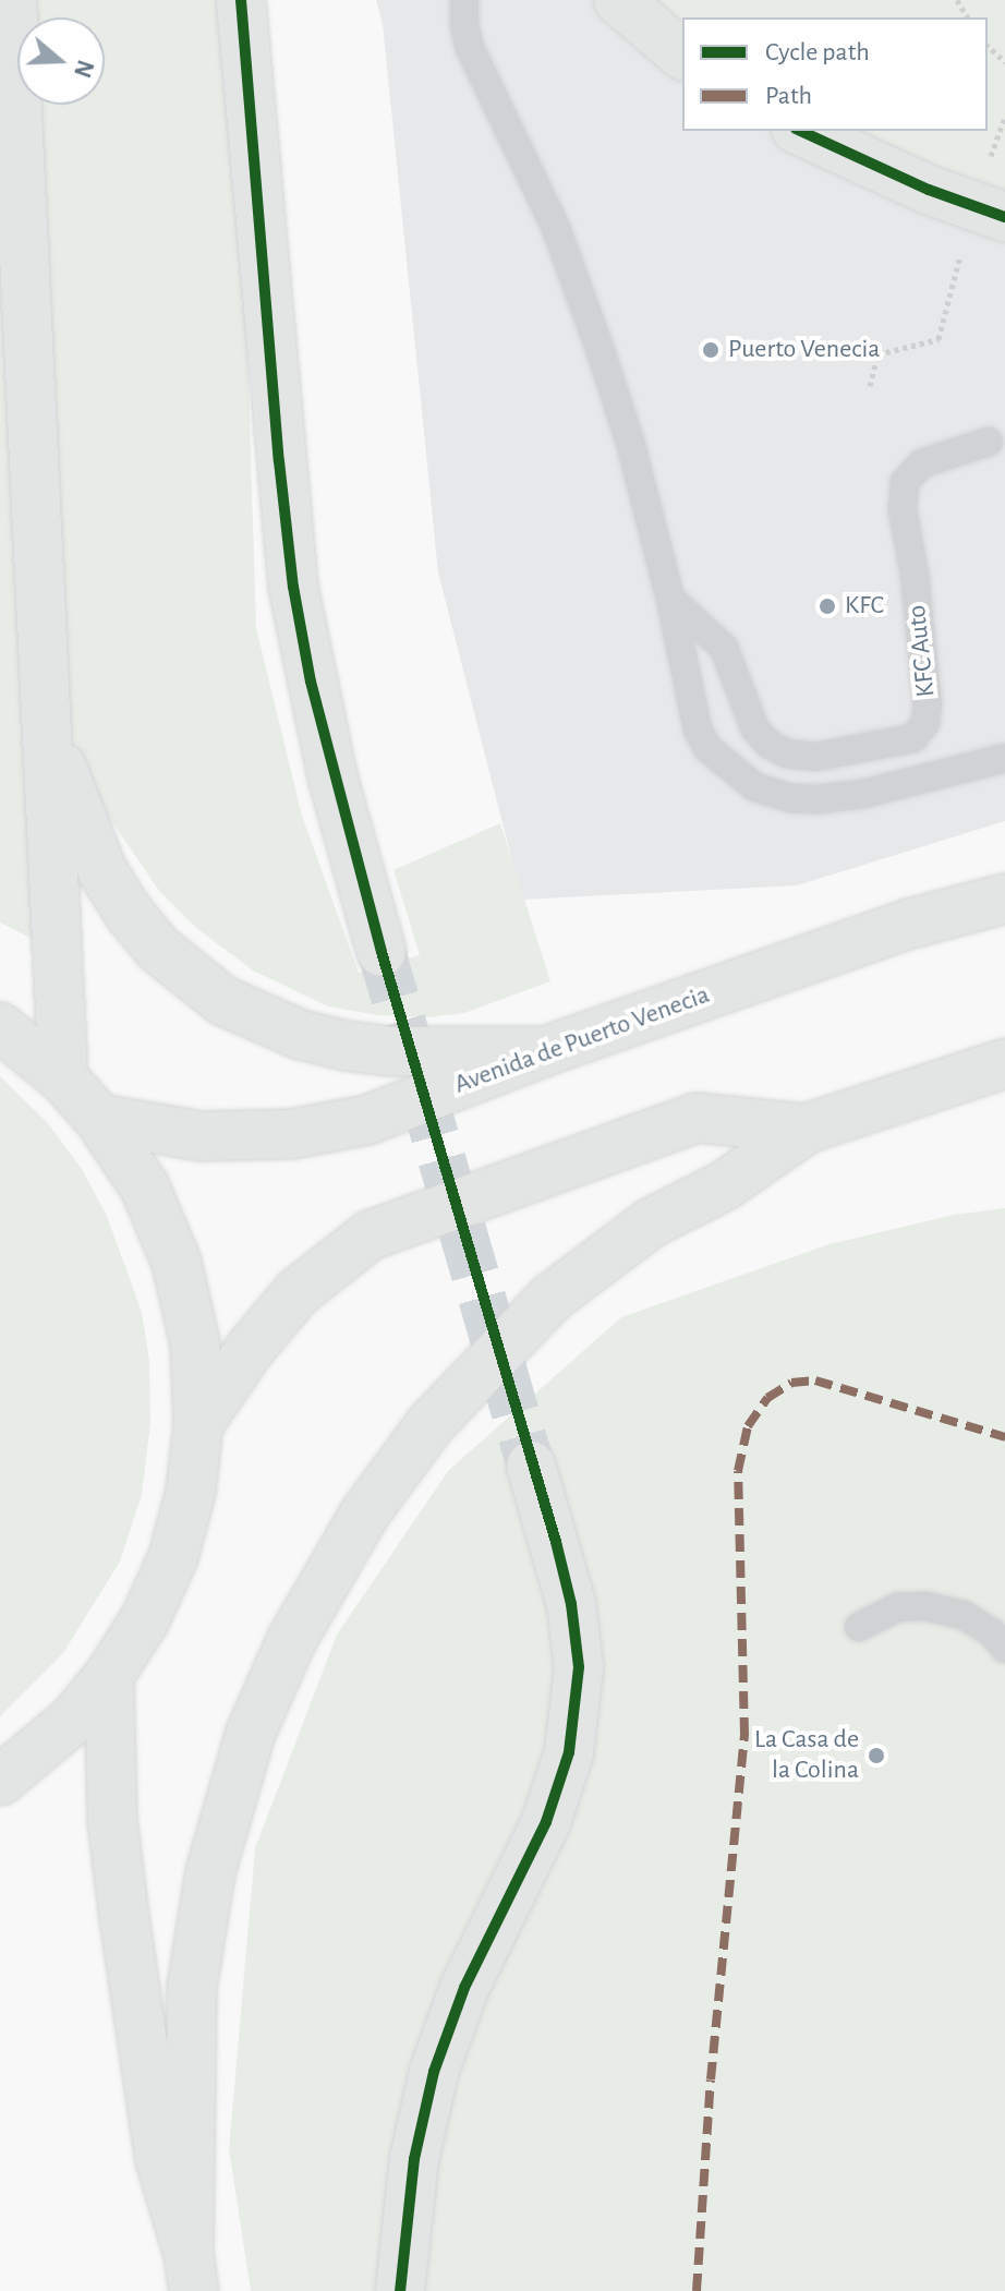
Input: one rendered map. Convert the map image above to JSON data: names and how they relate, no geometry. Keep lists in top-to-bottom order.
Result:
{
  "streets": {
    "main road": ["Avenida de Puerto Venecia"],
    "lane": ["KFC Auto"]
  },
  "places": ["Puerto Venecia", "KFC", "La Casa de la Colina"],
  "legend": ["Cycle path", "Path"],
  "north": "right"
}
